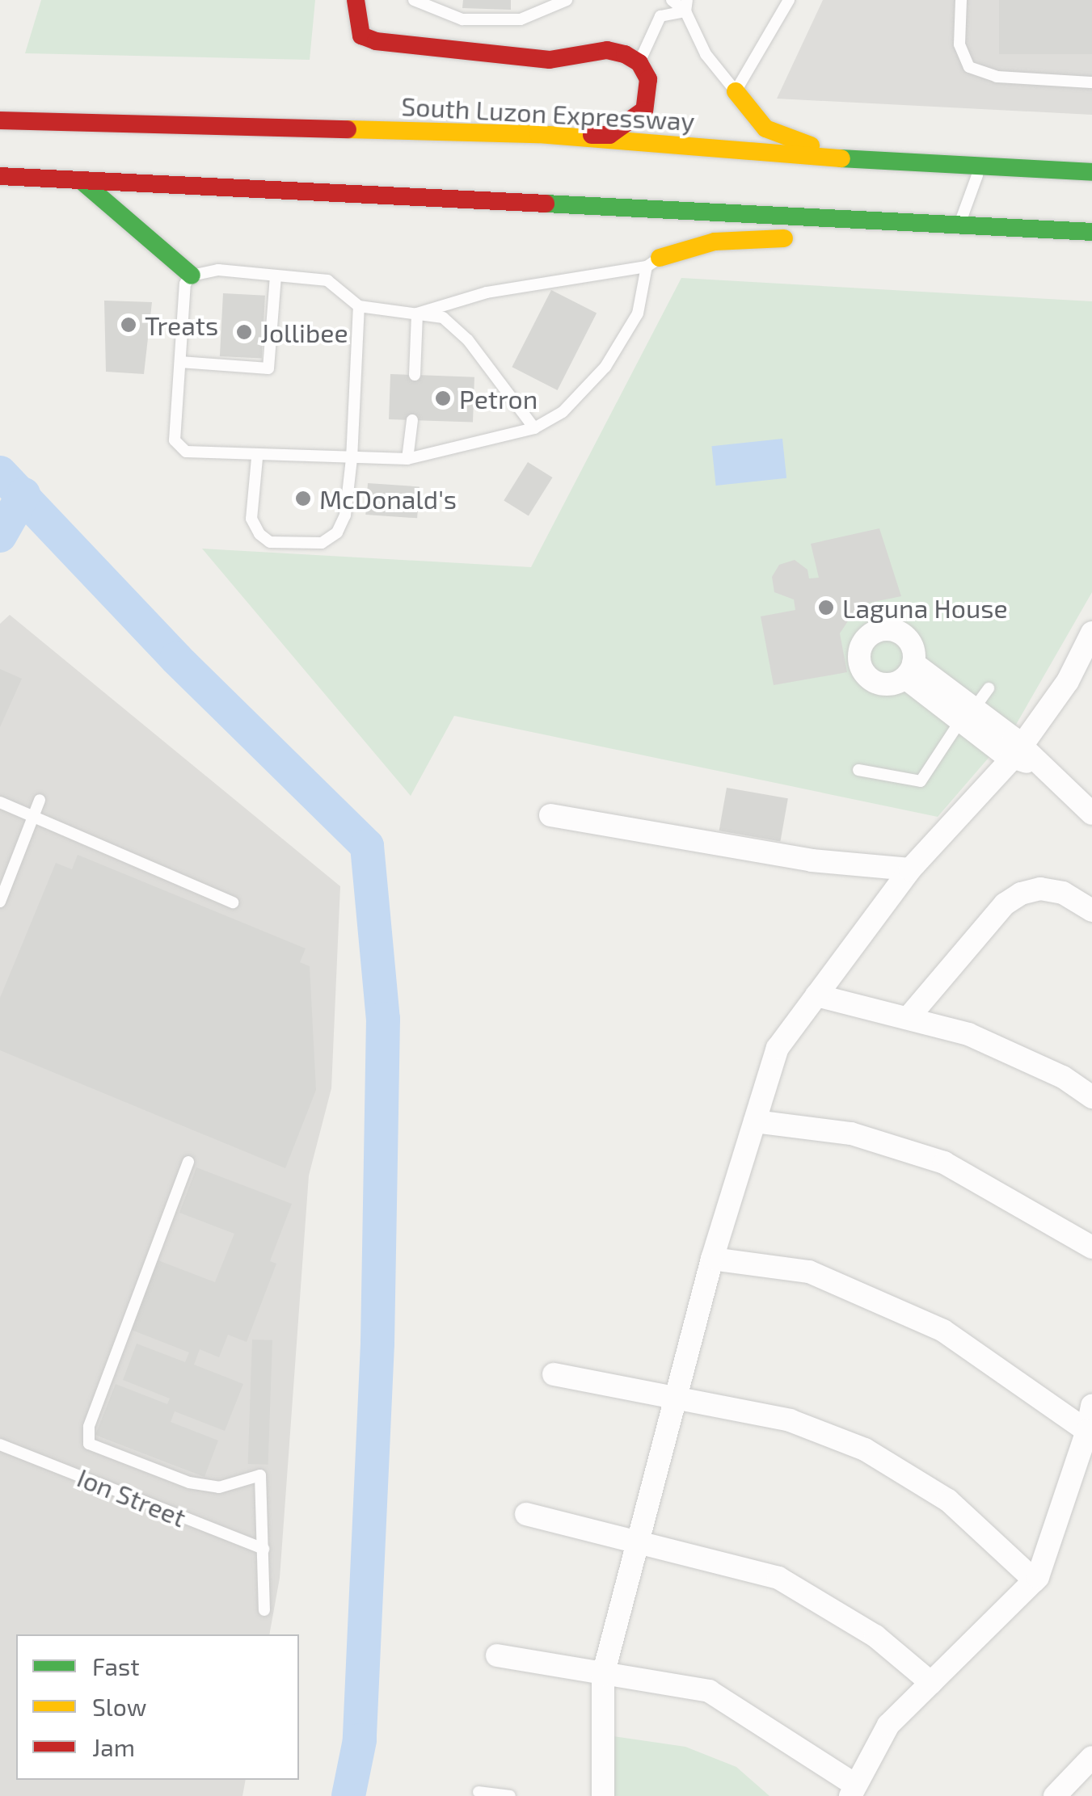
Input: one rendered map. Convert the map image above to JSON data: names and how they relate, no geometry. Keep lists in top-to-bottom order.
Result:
{
  "streets": {
    "highway": ["South Luzon Expressway"],
    "lane": ["Ion Street"]
  },
  "places": [
    "Treats",
    "Jollibee",
    "Petron",
    "McDonald's",
    "Laguna House"
  ],
  "legend": ["Fast", "Slow", "Jam"]
}
